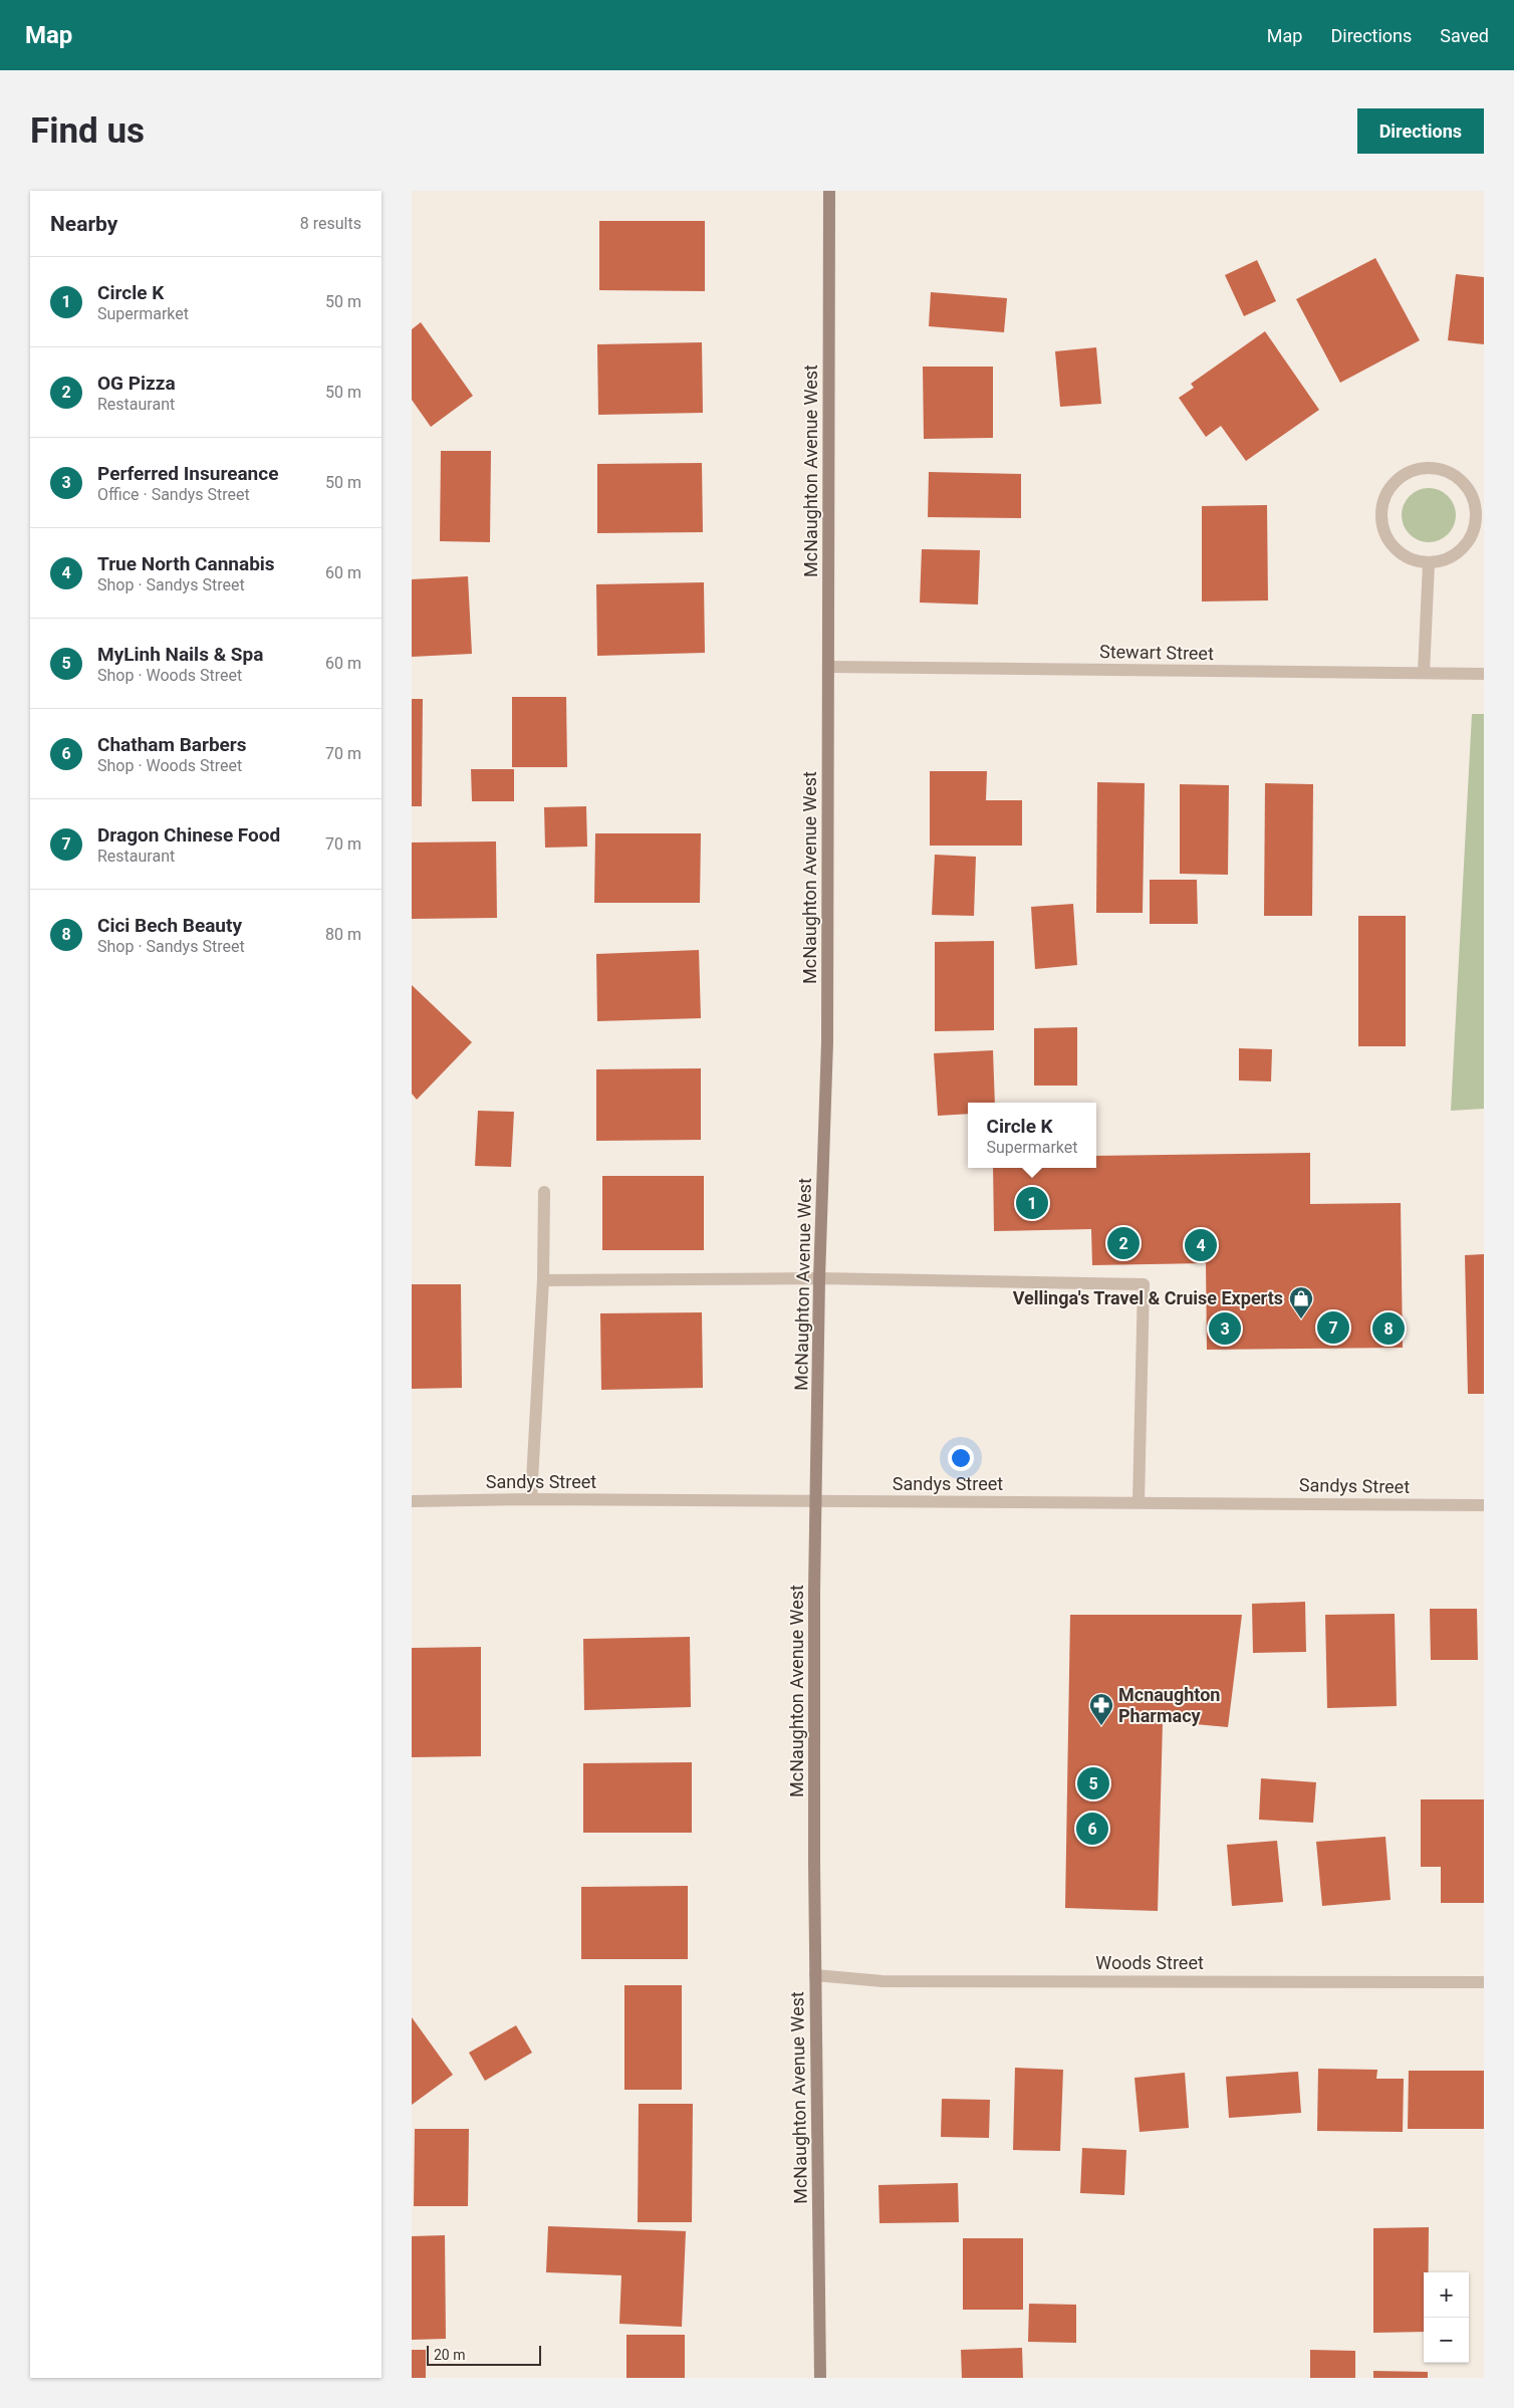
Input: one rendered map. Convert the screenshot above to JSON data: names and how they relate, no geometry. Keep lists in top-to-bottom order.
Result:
{
  "streets": {
    "main road": ["McNaughton Avenue West"],
    "street": ["Stewart Street", "Sandys Street", "Woods Street"]
  },
  "crossings": [
    ["McNaughton Avenue West", "Stewart Street"],
    ["McNaughton Avenue West", "Sandys Street"],
    ["McNaughton Avenue West", "Woods Street"]
  ],
  "places": {
    "shop": ["Vellinga's Travel & Cruise Experts"],
    "pharmacy": ["Mcnaughton Pharmacy"]
  },
  "scale_bar": "20 m",
  "page": {
    "header": "Map",
    "nav": ["Map", "Directions", "Saved"],
    "buttons": "Directions",
    "title": "Find us",
    "heading": ["Nearby", "8 results"],
    "list": [
      {
        "mark": "1",
        "name": "Circle K",
        "note": "Supermarket",
        "value": "50 m"
      },
      {
        "mark": "2",
        "name": "OG Pizza",
        "note": "Restaurant",
        "value": "50 m"
      },
      {
        "mark": "3",
        "name": "Perferred Insureance",
        "note": "Office · Sandys Street",
        "value": "50 m"
      },
      {
        "mark": "4",
        "name": "True North Cannabis",
        "note": "Shop · Sandys Street",
        "value": "60 m"
      },
      {
        "mark": "5",
        "name": "MyLinh Nails & Spa",
        "note": "Shop · Woods Street",
        "value": "60 m"
      },
      {
        "mark": "6",
        "name": "Chatham Barbers",
        "note": "Shop · Woods Street",
        "value": "70 m"
      },
      {
        "mark": "7",
        "name": "Dragon Chinese Food",
        "note": "Restaurant",
        "value": "70 m"
      },
      {
        "mark": "8",
        "name": "Cici Bech Beauty",
        "note": "Shop · Sandys Street",
        "value": "80 m"
      }
    ],
    "popup": ["Circle K", "Supermarket"],
    "pins": [
      "1",
      "2",
      "4",
      "7",
      "3",
      "8",
      "5",
      "6"
    ],
    "map_buttons": ["+", "−"],
    "scale": "20 m"
  }
}
